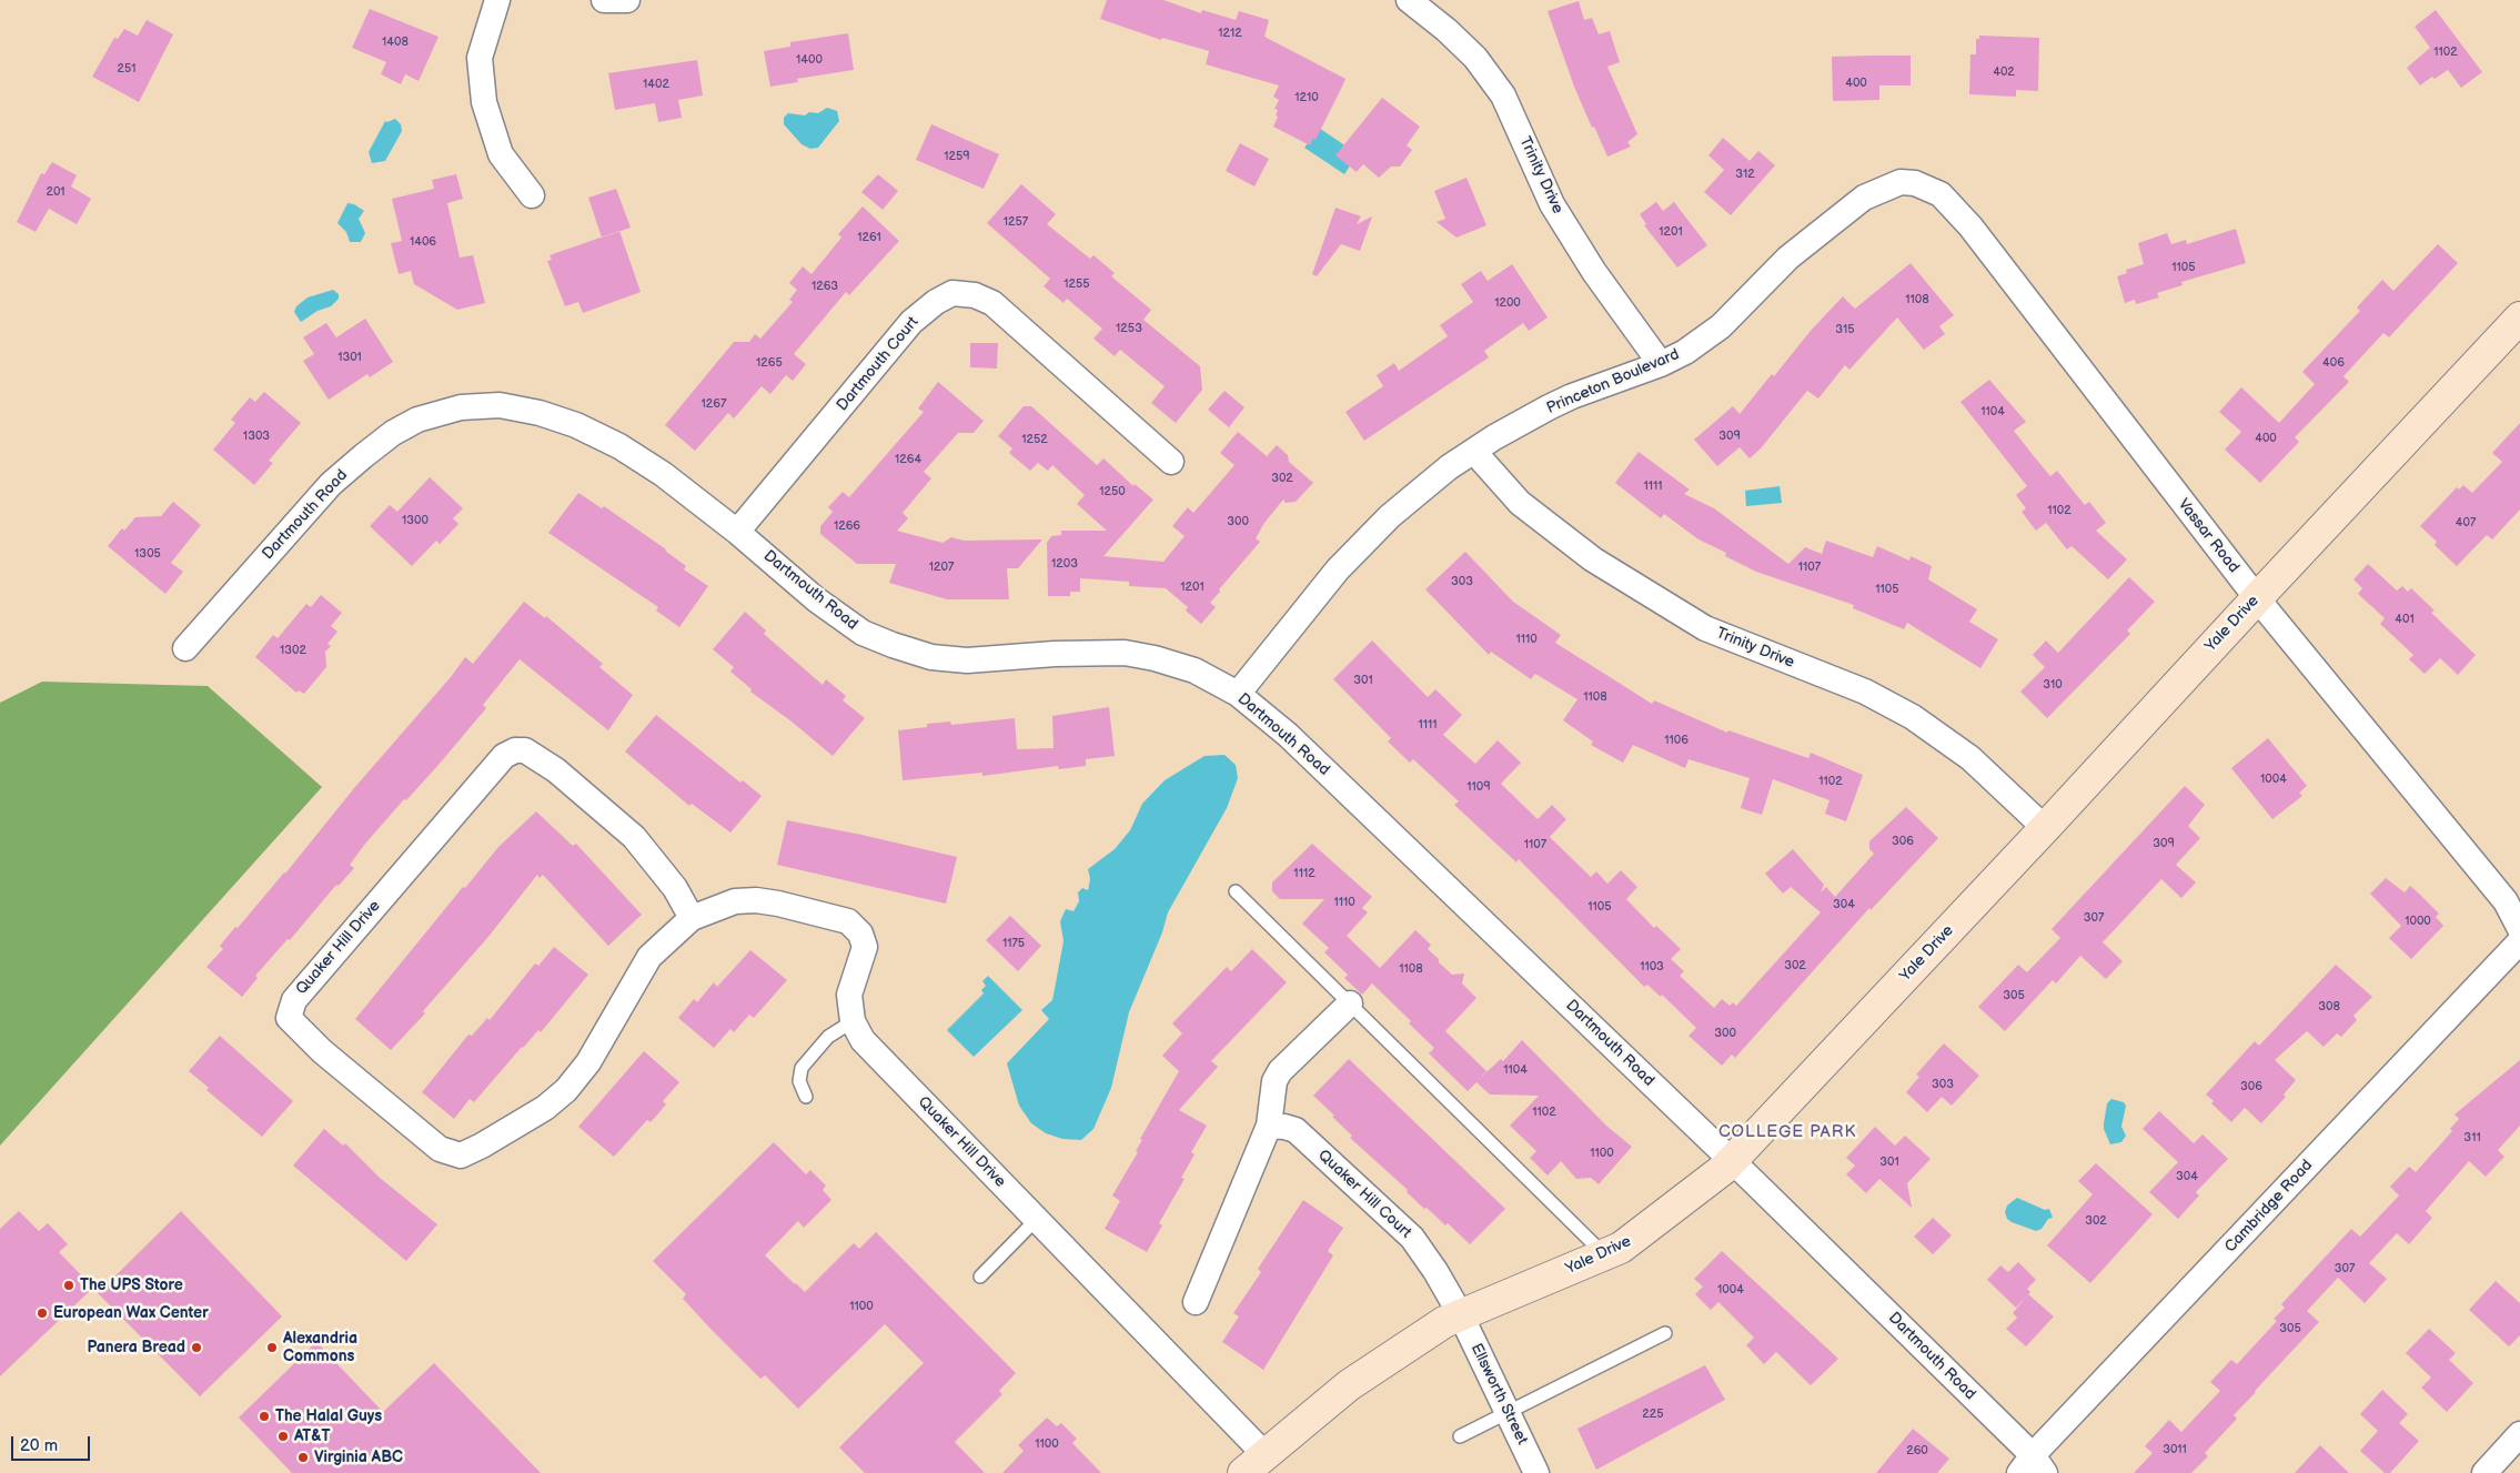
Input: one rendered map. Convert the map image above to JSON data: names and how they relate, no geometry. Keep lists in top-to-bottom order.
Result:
{
  "streets": {
    "street": [
      "Trinity Drive",
      "Dartmouth Court",
      "Princeton Boulevard",
      "Dartmouth Road",
      "Vassar Road",
      "Yale Drive",
      "Quaker Hill Drive",
      "Quaker Hill Court",
      "Cambridge Road",
      "Ellsworth Street"
    ]
  },
  "crossings": [
    ["Trinity Drive", "Princeton Boulevard"],
    ["Trinity Drive", "Yale Drive"],
    ["Dartmouth Court", "Dartmouth Road"],
    ["Princeton Boulevard", "Dartmouth Road"],
    ["Princeton Boulevard", "Vassar Road"],
    ["Dartmouth Road", "Yale Drive"],
    ["Dartmouth Road", "Cambridge Road"],
    ["Vassar Road", "Yale Drive"],
    ["Yale Drive", "Quaker Hill Drive"],
    ["Yale Drive", "Quaker Hill Court"],
    ["Yale Drive", "Ellsworth Street"],
    ["Quaker Hill Court", "Ellsworth Street"]
  ],
  "districts": ["COLLEGE PARK"],
  "places": [
    "The UPS Store",
    "European Wax Center",
    "Panera Bread",
    "Alexandria Commons",
    "The Halal Guys",
    "AT&T",
    "Virginia ABC"
  ],
  "house_numbers": [
    "1212",
    "1408",
    "1102",
    "1400",
    "251",
    "402",
    "400",
    "1402",
    "1210",
    "1259",
    "312",
    "201",
    "1257",
    "1201",
    "1261",
    "1406",
    "1105",
    "1255",
    "1263",
    "1108",
    "1200",
    "1253",
    "315",
    "1301",
    "1265",
    "406",
    "1267",
    "1104",
    "1303",
    "309",
    "400",
    "1252",
    "1264",
    "302",
    "1111",
    "1250",
    "1102",
    "1300",
    "300",
    "407",
    "1266",
    "1305",
    "1203",
    "1207",
    "1107",
    "303",
    "1201",
    "1105",
    "401",
    "1110",
    "1302",
    "301",
    "310",
    "1108",
    "1111",
    "1106",
    "1004",
    "1102",
    "1109",
    "306",
    "309",
    "1107",
    "1112",
    "1110",
    "304",
    "1105",
    "307",
    "1000",
    "1175",
    "302",
    "1103",
    "1108",
    "305",
    "308",
    "300",
    "1104",
    "303",
    "306",
    "1102",
    "311",
    "1100",
    "301",
    "304",
    "302",
    "307",
    "1004",
    "1100",
    "305",
    "225",
    "1100",
    "3011",
    "260"
  ],
  "scale_bar": "20 m"
}
